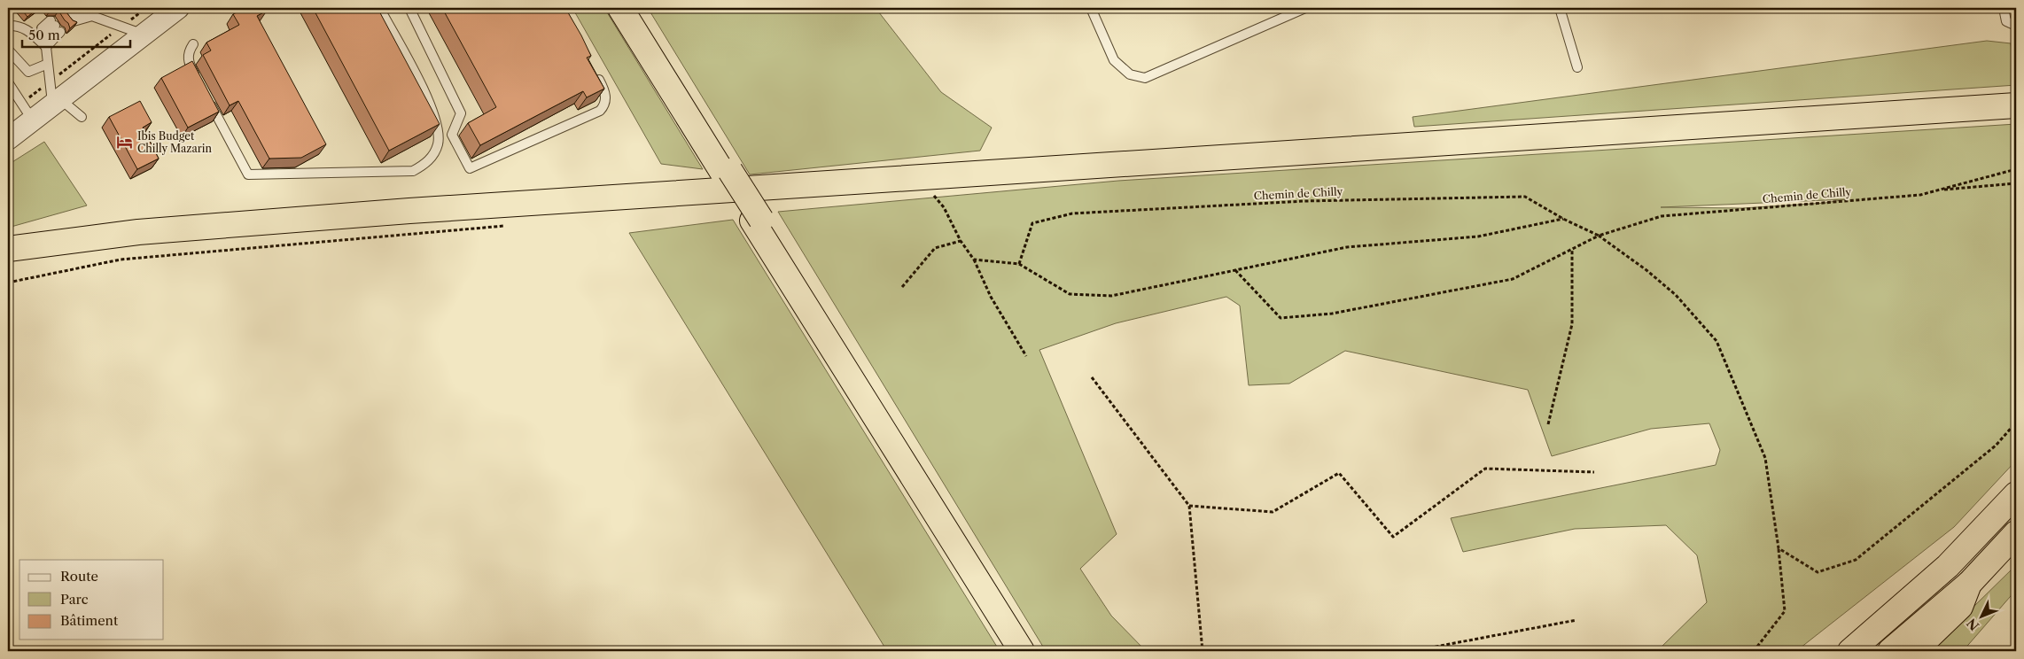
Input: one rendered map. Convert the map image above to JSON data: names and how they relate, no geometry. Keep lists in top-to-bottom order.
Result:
{
  "streets": {
    "path": ["Chemin de Chilly"]
  },
  "places": {
    "hotel": ["Ibis Budget Chilly Mazarin"]
  },
  "legend": ["Route", "Parc", "Bâtiment"],
  "scale_bar": "50 m",
  "north": "bottom left"
}
